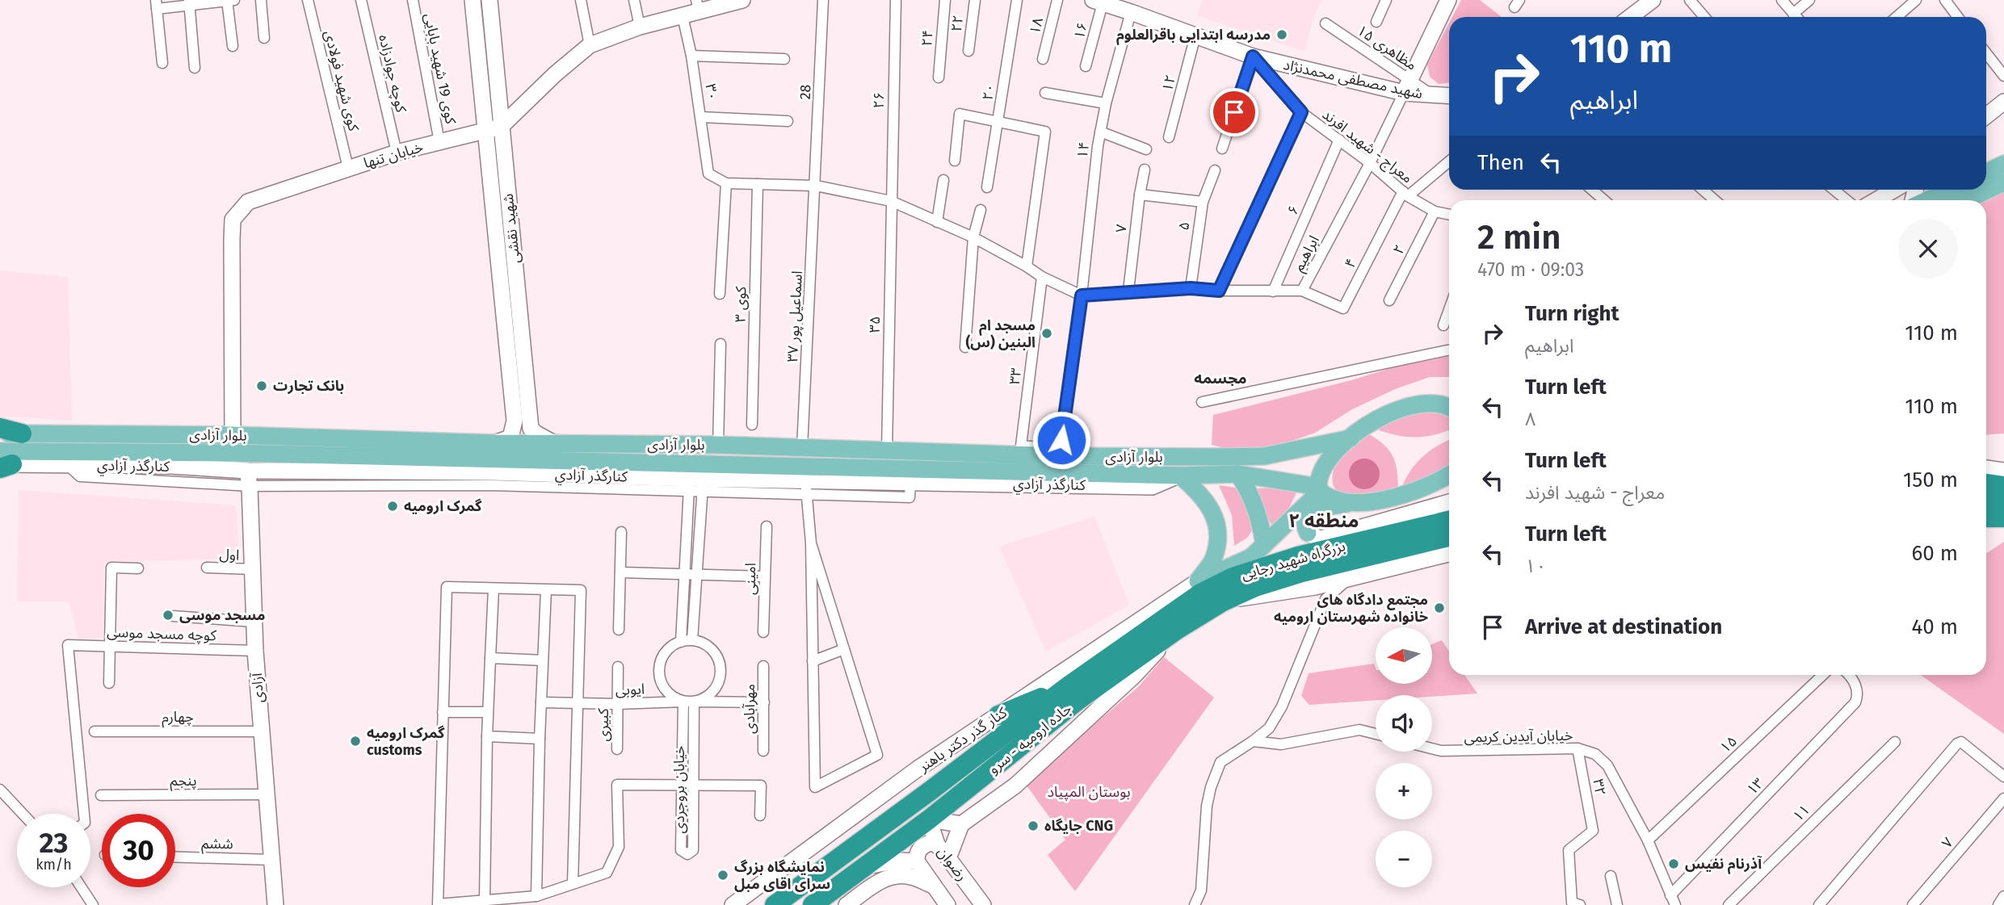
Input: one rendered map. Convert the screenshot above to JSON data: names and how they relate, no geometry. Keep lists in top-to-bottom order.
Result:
{
  "streets": {
    "highway": ["بزرگراه شهید رجایی", "جاده ارومیه - سرو"],
    "main road": [
      "شهید مصطفی محمدنژاد",
      "خیابان تنها",
      "شهید نقشی",
      "بلوار آزادی",
      "کنارگذر آزادي",
      "آزادی",
      "کنار گذر دکتر باهنر",
      "رضوان"
    ],
    "street": [
      "۲۲",
      "۱۸",
      "۱۶",
      "۲۴",
      "۱۵ مظاهری",
      "کوی 19 شهید بابایی",
      "کوچه جوادزاده",
      "کوی شهید فولادی",
      "۱۲",
      "۳۰",
      "28",
      "۲۰",
      "۲۶",
      "معراج - شهید افرند",
      "۱۴",
      "۶",
      "۵",
      "۷",
      "۲",
      "ابراهیم",
      "۴",
      "کوی ۳",
      "اسماعیل پور ۳۷",
      "۳۵",
      "۳۳",
      "اول",
      "امینی",
      "کوچه مسجد موسی",
      "ایوبی",
      "مهرآبادی",
      "چهارم",
      "کبیری",
      "خیابان آیدین کریمی",
      "۱۵",
      "پنجم",
      "۱۳",
      "۳۲",
      "خیابان بروجردی",
      "۱۱",
      "ششم"
    ]
  },
  "crossings": [
    ["۱۶", "شهید مصطفی محمدنژاد"],
    ["۱۵ مظاهری", "شهید مصطفی محمدنژاد"],
    ["۱۵ مظاهری", "ابراهیم"],
    ["کوی 19 شهید بابایی", "خیابان تنها"],
    ["کوچه جوادزاده", "خیابان تنها"],
    ["شهید مصطفی محمدنژاد", "۱۲"],
    ["شهید مصطفی محمدنژاد", "معراج - شهید افرند"],
    ["شهید مصطفی محمدنژاد", "۱۴"],
    ["شهید مصطفی محمدنژاد", "ابراهیم"],
    ["کوی شهید فولادی", "خیابان تنها"],
    ["28", "اسماعیل پور ۳۷"],
    ["۲۶", "۳۵"],
    ["معراج - شهید افرند", "۶"],
    ["معراج - شهید افرند", "۲"],
    ["معراج - شهید افرند", "ابراهیم"],
    ["معراج - شهید افرند", "۴"],
    ["۱۴", "ابراهیم"],
    ["۱۴", "۳۳"],
    ["۱۴", "بلوار آزادی"],
    ["خیابان تنها", "شهید نقشی"],
    ["خیابان تنها", "بلوار آزادی"],
    ["۶", "ابراهیم"],
    ["۵", "ابراهیم"],
    ["۷", "ابراهیم"],
    ["ابراهیم", "۴"],
    ["اسماعیل پور ۳۷", "بلوار آزادی"],
    ["۳۵", "بلوار آزادی"],
    ["۳۳", "بلوار آزادی"],
    ["بلوار آزادی", "کنارگذر آزادي"],
    ["کنارگذر آزادي", "آزادی"],
    ["اول", "آزادی"],
    ["بزرگراه شهید رجایی", "جاده ارومیه - سرو"],
    ["بزرگراه شهید رجایی", "کنار گذر دکتر باهنر"],
    ["کوچه مسجد موسی", "آزادی"],
    ["آزادی", "چهارم"],
    ["آزادی", "پنجم"],
    ["آزادی", "ششم"],
    ["ایوبی", "کبیری"],
    ["ایوبی", "خیابان بروجردی"],
    ["خیابان آیدین کریمی", "۱۵"],
    ["خیابان آیدین کریمی", "۱۳"],
    ["خیابان آیدین کریمی", "۳۲"],
    ["جاده ارومیه - سرو", "کنار گذر دکتر باهنر"],
    ["جاده ارومیه - سرو", "رضوان"]
  ],
  "districts": ["مجسمه", "منطقه ۲"],
  "parks": ["بوستان المپیاد"],
  "places": [
    "مدرسه ابتدایی باقرالعلوم",
    "مسجد ام البنین (س)",
    "بانک تجارت",
    "گمرک ارومیه",
    "مجتمع دادگاه های خانواده شهرستان ارومیه",
    "مسجد موسی",
    "گمرک ارومیه customs",
    "جایگاه CNG",
    "آذرنام نفیس",
    "نمایشگاه بزرگ سرای اقای مبل"
  ],
  "north": "left",
  "page": {
    "turn": ["110 m", "ابراهیم"],
    "then": "Then",
    "heading": ["2 min", "470 m · 09:03"],
    "list": [
      {
        "name": "Turn right",
        "note": "ابراهیم",
        "value": "110 m"
      },
      {
        "name": "Turn left",
        "note": "۸",
        "value": "110 m"
      },
      {
        "name": "Turn left",
        "note": "معراج - شهید افرند",
        "value": "150 m"
      },
      {
        "name": "Turn left",
        "note": "۱۰",
        "value": "60 m"
      },
      {
        "name": "Arrive at destination",
        "value": "40 m"
      }
    ],
    "map_buttons": ["+", "−"],
    "speed": "23 km/h",
    "limit": "30"
  }
}
